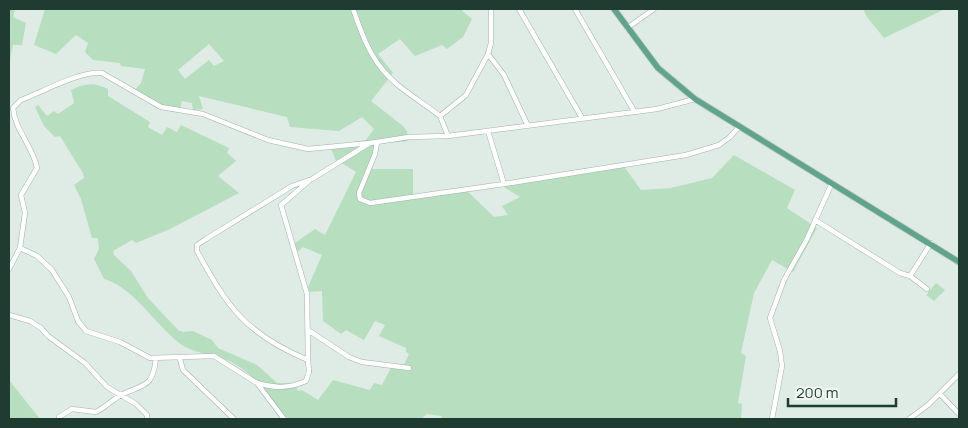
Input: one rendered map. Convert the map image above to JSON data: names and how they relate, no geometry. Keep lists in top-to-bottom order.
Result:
{
  "scale_bar": "200 m"
}
